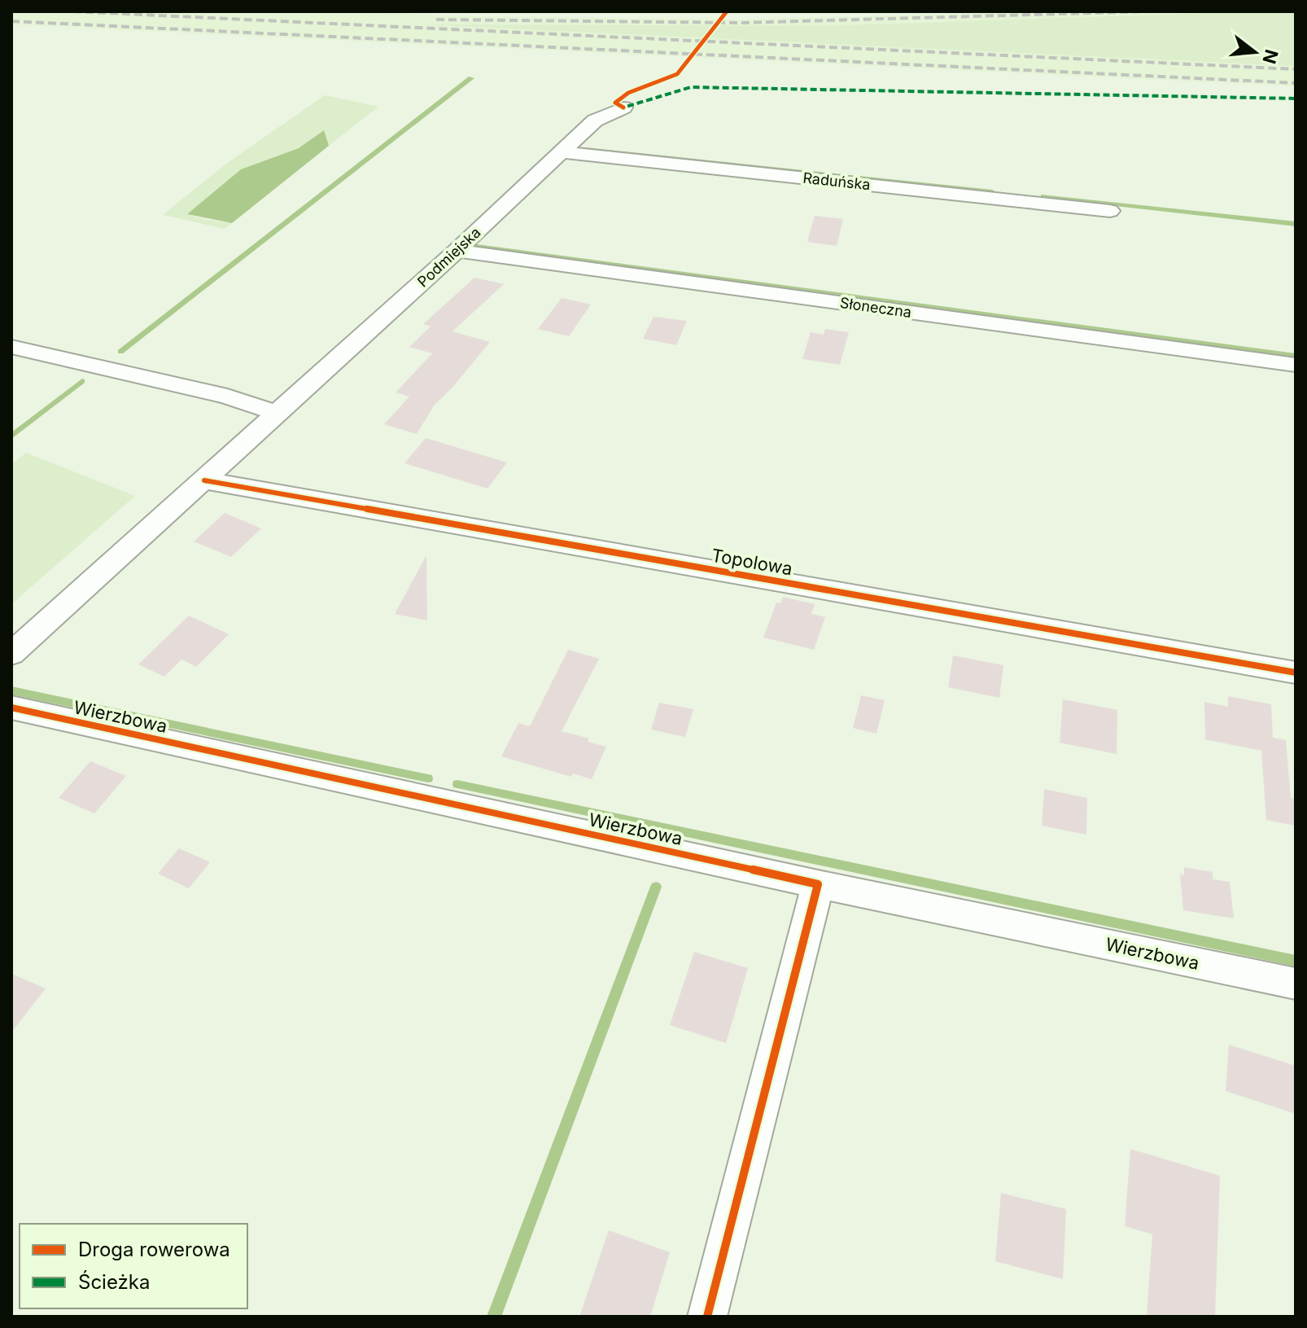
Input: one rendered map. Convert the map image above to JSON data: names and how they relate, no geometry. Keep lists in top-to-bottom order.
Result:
{
  "streets": {
    "street": [
      "Raduńska",
      "Podmiejska",
      "Słoneczna",
      "Topolowa",
      "Wierzbowa"
    ]
  },
  "crossings": [
    ["Raduńska", "Podmiejska"],
    ["Podmiejska", "Słoneczna"],
    ["Podmiejska", "Topolowa"]
  ],
  "legend": ["Droga rowerowa", "Ścieżka"],
  "north": "right"
}
